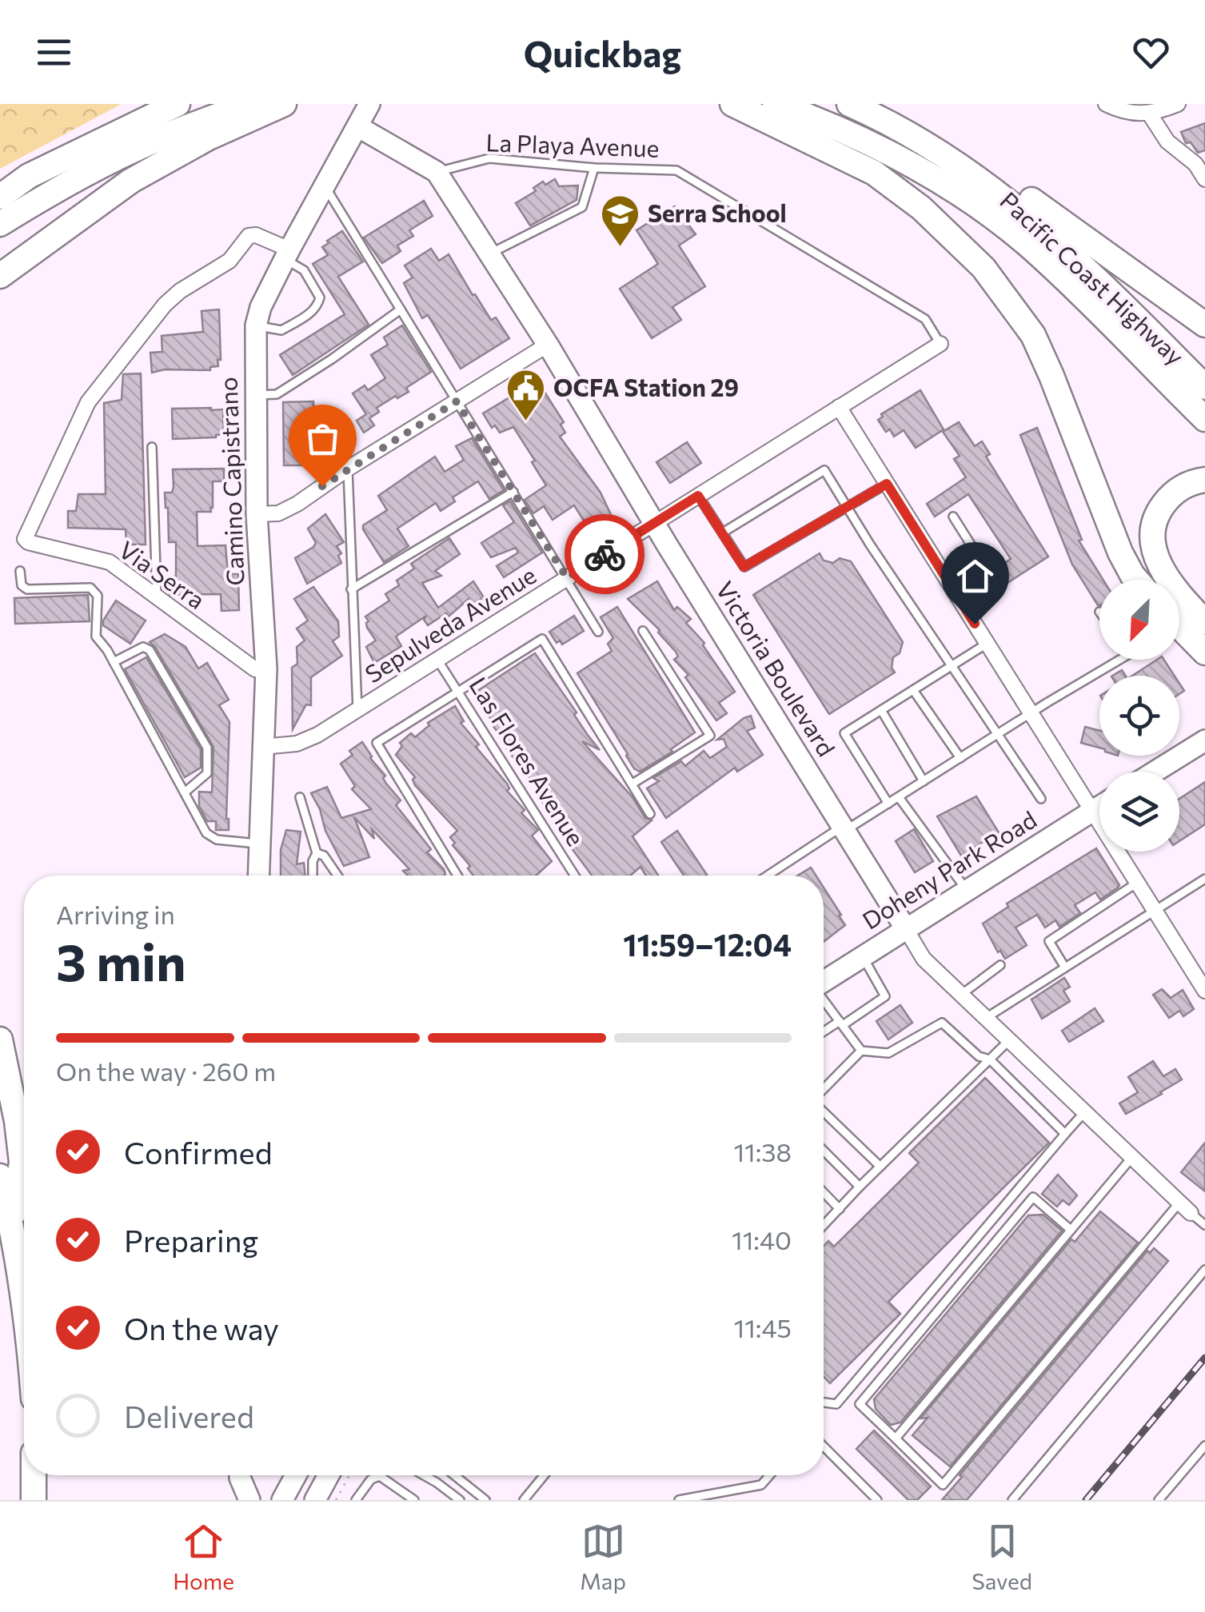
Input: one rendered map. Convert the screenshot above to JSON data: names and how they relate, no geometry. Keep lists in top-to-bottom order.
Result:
{
  "streets": {
    "highway": ["Pacific Coast Highway"],
    "main road": ["Camino Capistrano", "Victoria Boulevard", "Doheny Park Road"],
    "street": ["Via Serra", "Sepulveda Avenue"],
    "lane": ["La Playa Avenue", "Las Flores Avenue"]
  },
  "crossings": [
    ["La Playa Avenue", "Sepulveda Avenue"],
    ["La Playa Avenue", "Victoria Boulevard"],
    ["Camino Capistrano", "Via Serra"],
    ["Camino Capistrano", "Sepulveda Avenue"],
    ["Camino Capistrano", "Victoria Boulevard"],
    ["Sepulveda Avenue", "Victoria Boulevard"],
    ["Sepulveda Avenue", "Las Flores Avenue"],
    ["Victoria Boulevard", "Doheny Park Road"]
  ],
  "places": {
    "school or university": ["Serra School"],
    "public building": ["OCFA Station 29"]
  },
  "north": "bottom left",
  "page": {
    "header": "Quickbag",
    "heading": ["3 min", "Arriving in", "11:59–12:04"],
    "bar": "On the way · 260 m",
    "list": [
      ["Confirmed", "11:38"],
      ["Preparing", "11:40"],
      ["On the way", "11:45"],
      "Delivered"
    ],
    "tabs": ["Home", "Map", "Saved"]
  }
}
